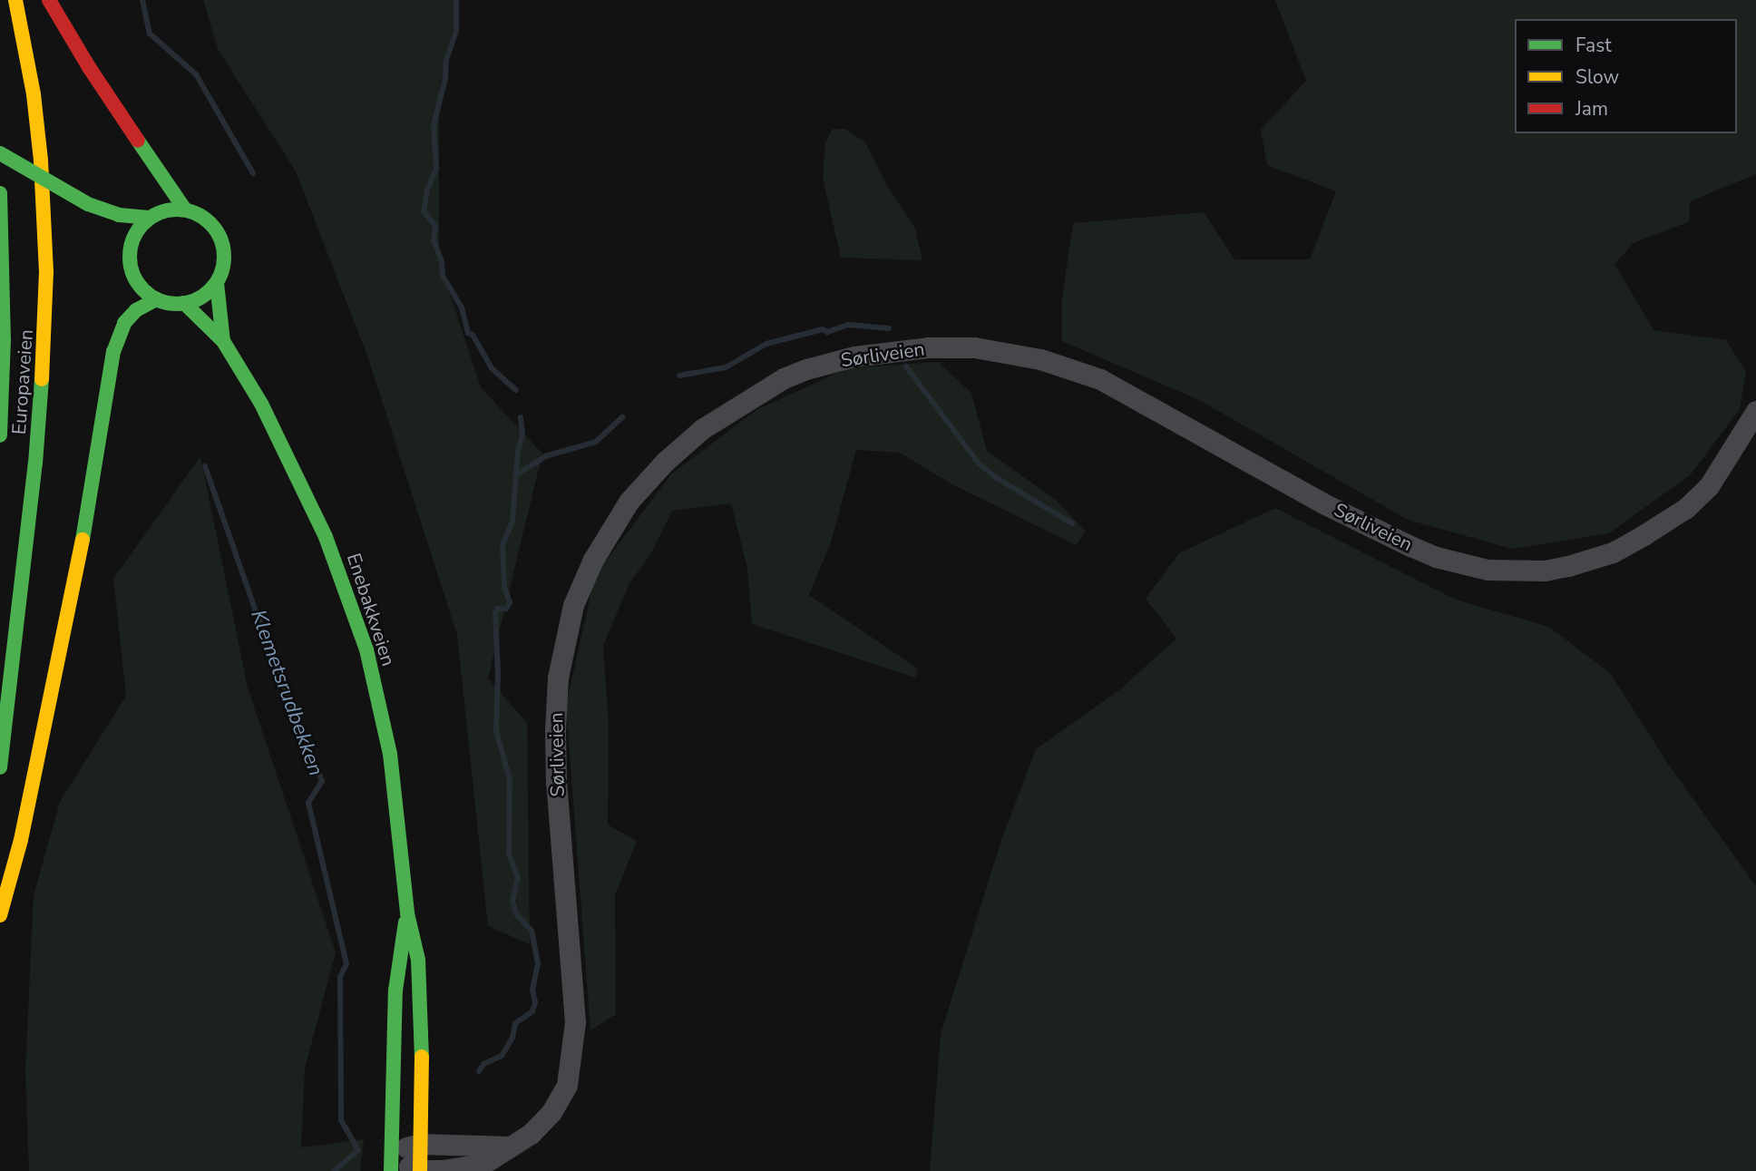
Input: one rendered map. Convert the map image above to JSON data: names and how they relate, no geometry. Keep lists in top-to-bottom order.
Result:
{
  "streets": {
    "main road": ["Europaveien", "Enebakkveien"],
    "street": ["Sørliveien"]
  },
  "crossings": [
    ["Sørliveien", "Enebakkveien"]
  ],
  "water": ["Klemetsrudbekken"],
  "legend": ["Fast", "Slow", "Jam"]
}
